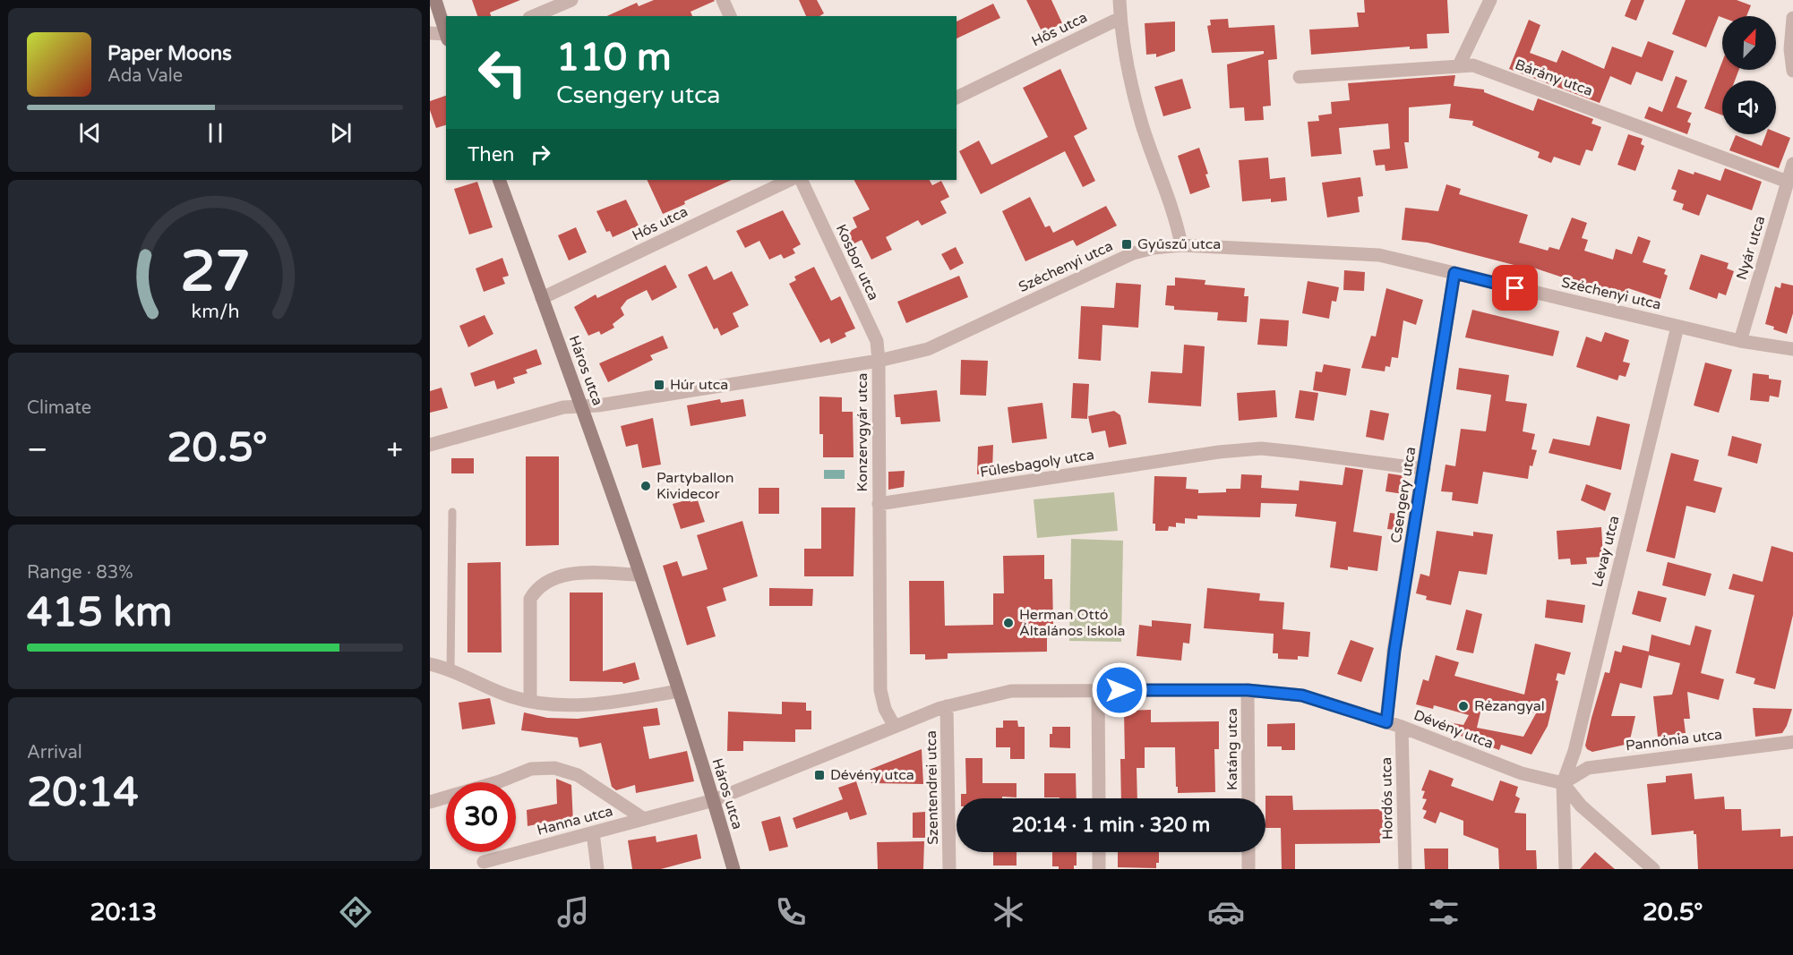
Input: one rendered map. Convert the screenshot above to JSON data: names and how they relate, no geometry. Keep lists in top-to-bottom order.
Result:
{
  "streets": {
    "street": [
      "Hős utca",
      "Bárány utca",
      "Nyár utca",
      "Kosbor utca",
      "Széchenyi utca",
      "Háros utca",
      "Konzervgyár utca",
      "Fülesbagoly utca",
      "Csengery utca",
      "Lévay utca",
      "Dévény utca",
      "Pannónia utca",
      "Katáng utca",
      "Szentendrei utca",
      "Hordós utca",
      "Hanna utca"
    ]
  },
  "crossings": [
    ["Hős utca", "Háros utca"],
    ["Bárány utca", "Nyár utca"],
    ["Nyár utca", "Széchenyi utca"],
    ["Kosbor utca", "Széchenyi utca"],
    ["Kosbor utca", "Konzervgyár utca"],
    ["Széchenyi utca", "Háros utca"],
    ["Széchenyi utca", "Konzervgyár utca"],
    ["Széchenyi utca", "Csengery utca"],
    ["Széchenyi utca", "Lévay utca"],
    ["Háros utca", "Dévény utca"],
    ["Háros utca", "Hanna utca"],
    ["Konzervgyár utca", "Fülesbagoly utca"],
    ["Fülesbagoly utca", "Csengery utca"],
    ["Csengery utca", "Dévény utca"],
    ["Lévay utca", "Dévény utca"],
    ["Lévay utca", "Pannónia utca"],
    ["Dévény utca", "Pannónia utca"],
    ["Dévény utca", "Katáng utca"],
    ["Dévény utca", "Szentendrei utca"],
    ["Dévény utca", "Hordós utca"],
    ["Dévény utca", "Hanna utca"]
  ],
  "places": {
    "transit": ["Gyűszű utca", "Húr utca", "Dévény utca"],
    "other": ["Partyballon Kividecor", "Herman Ottó Általános Iskola", "Rézangyal"]
  },
  "north": "top right",
  "page": {
    "turn": ["110 m", "Csengery utca"],
    "song": ["Paper Moons", "Ada Vale"],
    "then": "Then",
    "tile": [
      "Climate",
      ["Range · 83%", "415 km"],
      ["Arrival", "20:14"]
    ],
    "heat": ["−", "20.5°", "+"],
    "limit": "30",
    "trip": "20:14 · 1 min · 320 m",
    "tabs": ["20:13", "20.5°"],
    "gauge": ["27", "km/h"]
  }
}
